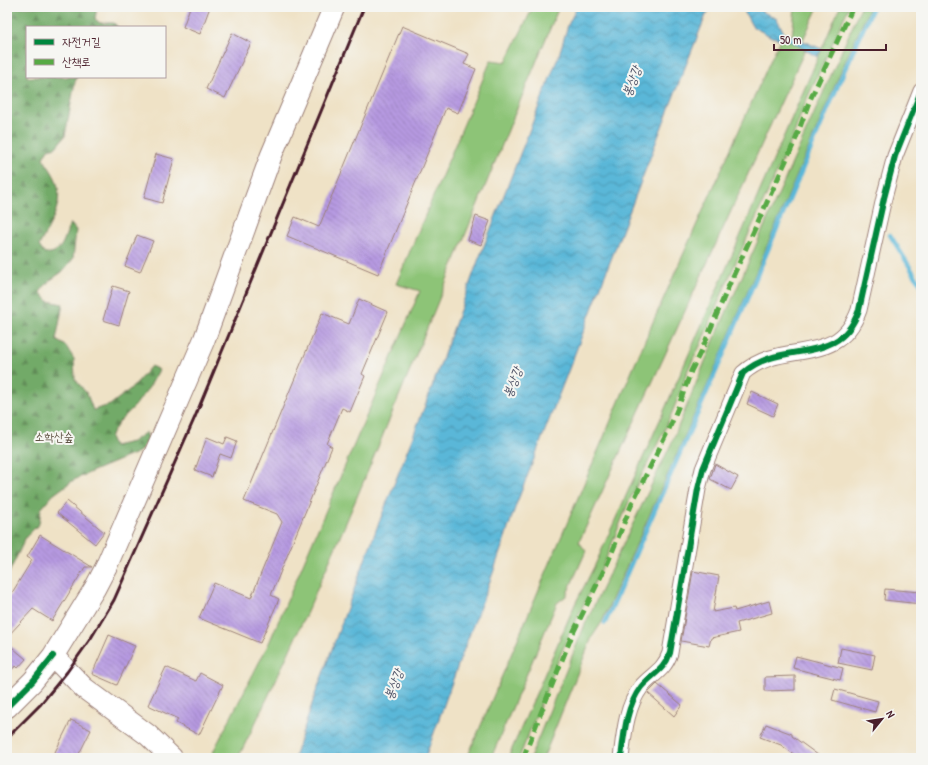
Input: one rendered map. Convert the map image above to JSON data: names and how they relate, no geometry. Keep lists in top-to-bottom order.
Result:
{
  "water": ["봉상강"],
  "parks": ["소학산숲"],
  "legend": ["자전거길", "산책로"],
  "scale_bar": "50 m",
  "north": "top right"
}
